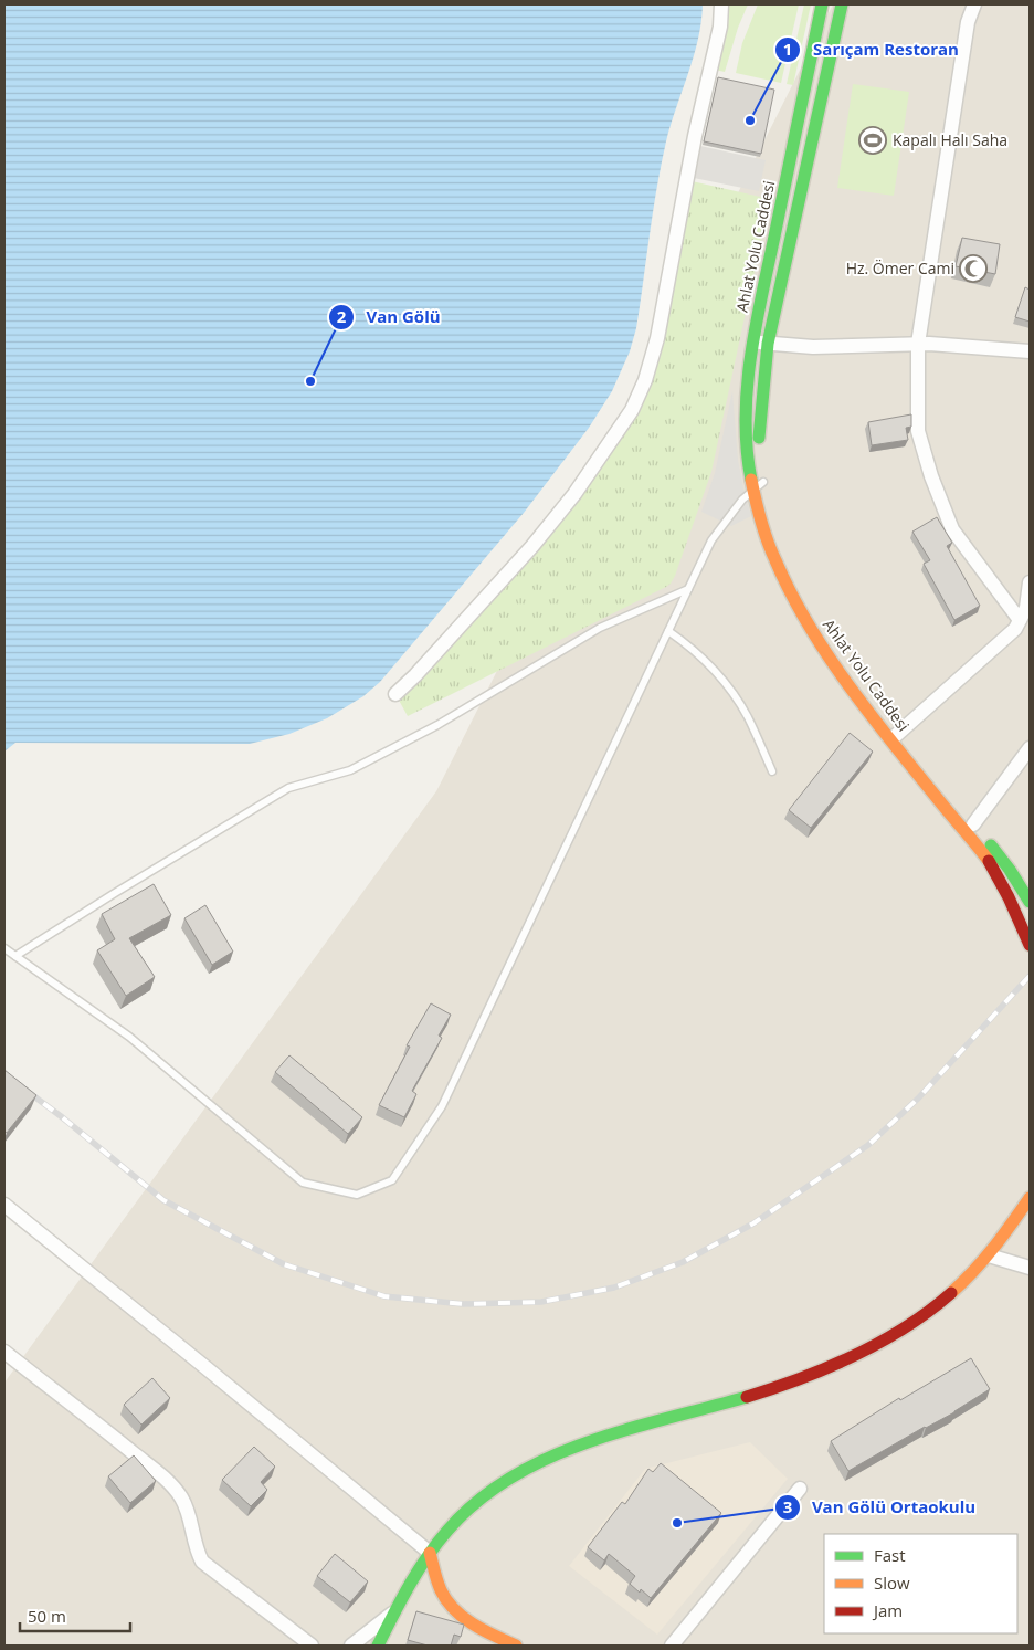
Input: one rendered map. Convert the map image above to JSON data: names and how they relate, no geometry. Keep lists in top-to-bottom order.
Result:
{
  "streets": {
    "street": ["Ahlat Yolu Caddesi"]
  },
  "places": {
    "other": ["Sarıçam Restoran", "Van Gölü", "Van Gölü Ortaokulu"],
    "sports": ["Kapalı Halı Saha"],
    "mosque": ["Hz. Ömer Cami"]
  },
  "legend": ["Fast", "Slow", "Jam"],
  "scale_bar": "50 m"
}
